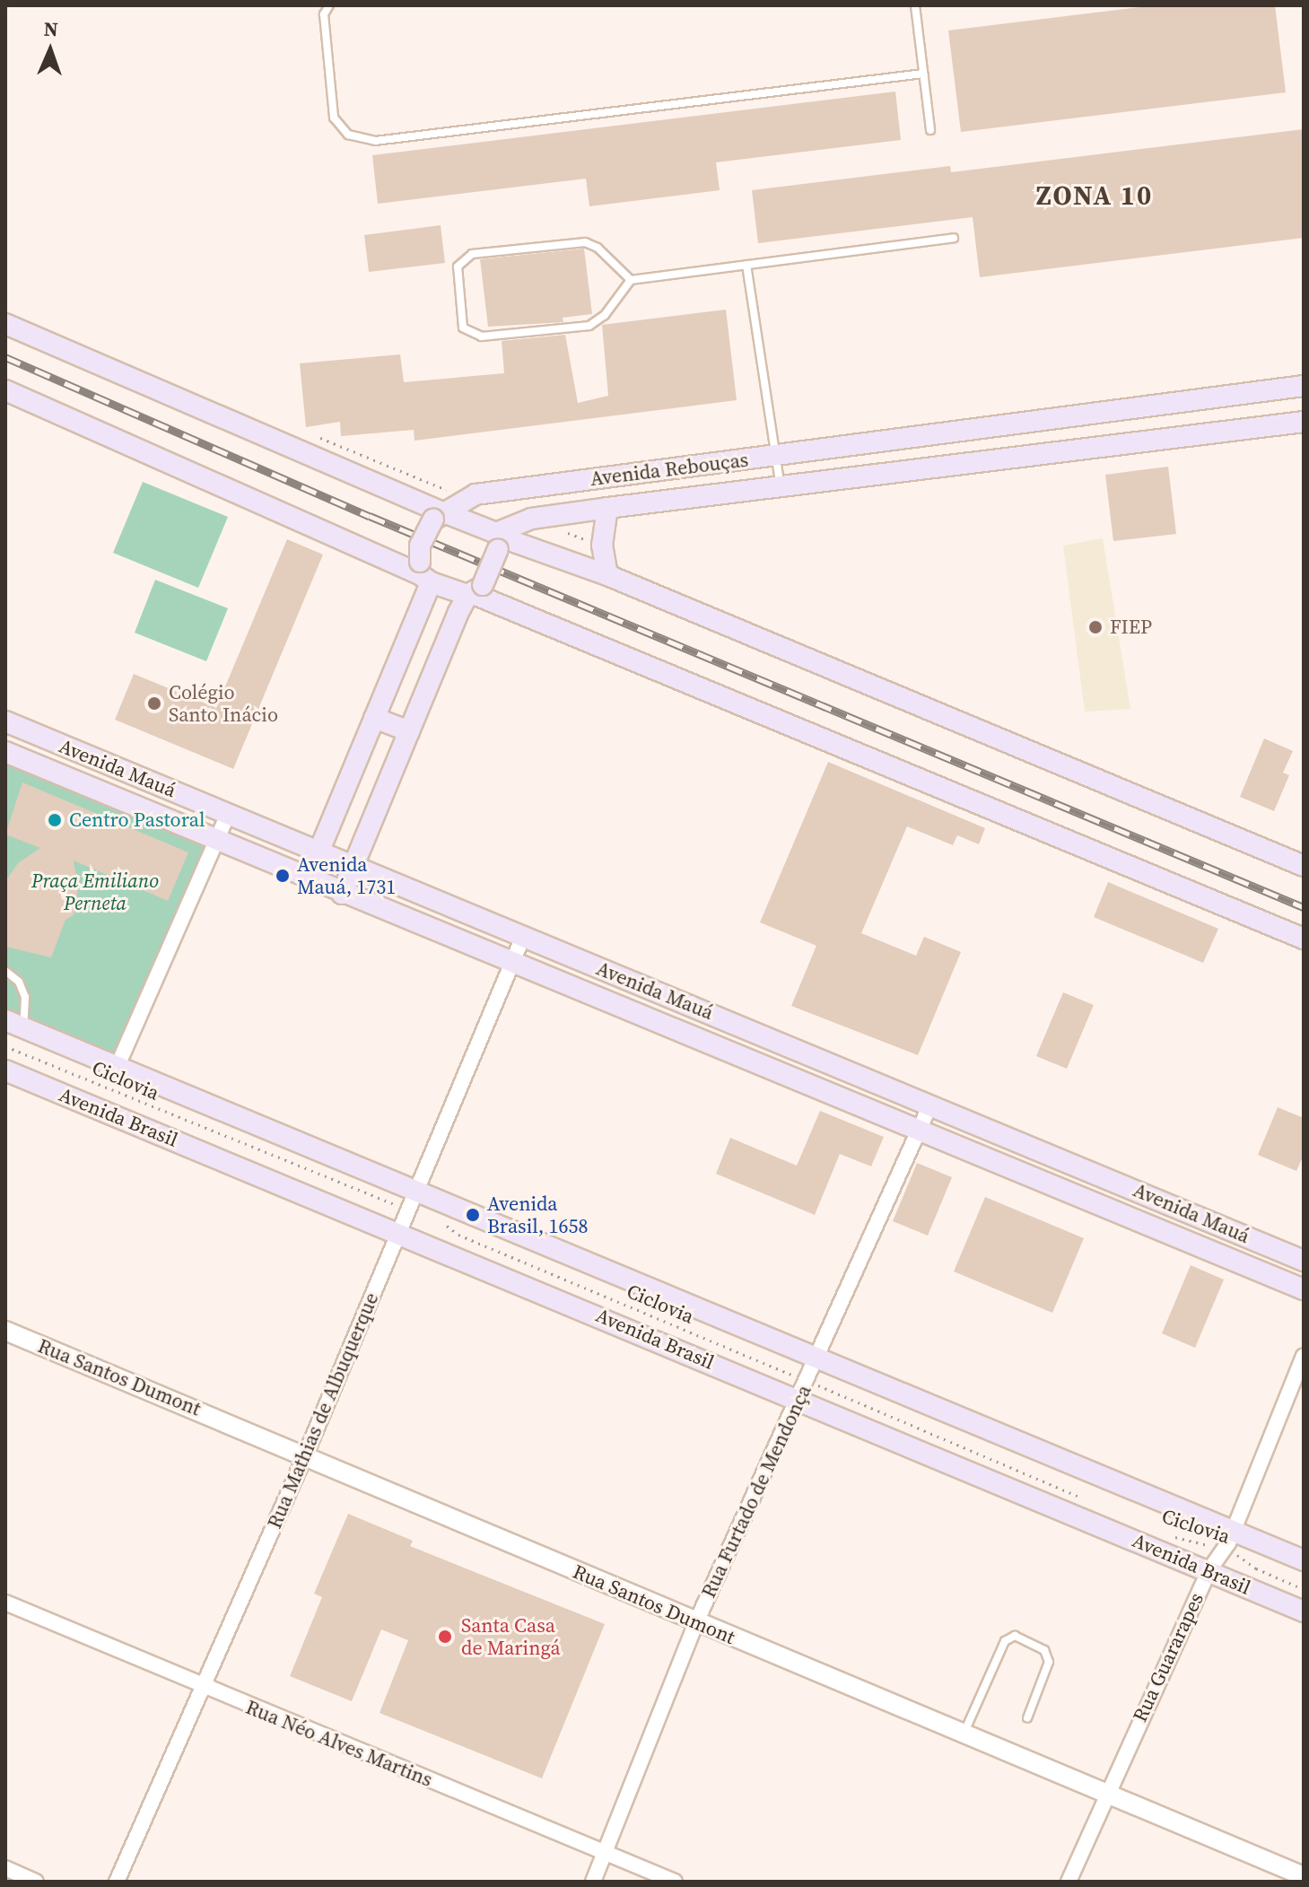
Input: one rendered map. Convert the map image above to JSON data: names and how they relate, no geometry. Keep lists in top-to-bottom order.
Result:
{
  "streets": {
    "main road": ["Avenida Rebouças", "Avenida Mauá", "Avenida Brasil"],
    "street": [
      "Rua Santos Dumont",
      "Rua Mathias de Albuquerque",
      "Rua Furtado de Mendonça",
      "Rua Guararapes",
      "Rua Néo Alves Martins"
    ],
    "path": ["Ciclovia"]
  },
  "crossings": [
    ["Avenida Mauá", "Rua Mathias de Albuquerque"],
    ["Avenida Mauá", "Rua Furtado de Mendonça"],
    ["Ciclovia", "Rua Mathias de Albuquerque"],
    ["Ciclovia", "Rua Furtado de Mendonça"],
    ["Ciclovia", "Rua Guararapes"],
    ["Avenida Brasil", "Rua Mathias de Albuquerque"],
    ["Avenida Brasil", "Rua Furtado de Mendonça"],
    ["Avenida Brasil", "Rua Guararapes"],
    ["Rua Santos Dumont", "Rua Mathias de Albuquerque"],
    ["Rua Santos Dumont", "Rua Furtado de Mendonça"],
    ["Rua Santos Dumont", "Rua Guararapes"],
    ["Rua Mathias de Albuquerque", "Rua Néo Alves Martins"],
    ["Rua Furtado de Mendonça", "Rua Néo Alves Martins"]
  ],
  "districts": ["ZONA 10"],
  "parks": ["Praça Emiliano Perneta"],
  "places": [
    "FIEP",
    "Colégio Santo Inácio",
    "Centro Pastoral",
    "Avenida Mauá, 1731",
    "Avenida Brasil, 1658",
    "Santa Casa de Maringá"
  ],
  "north": "top"
}
